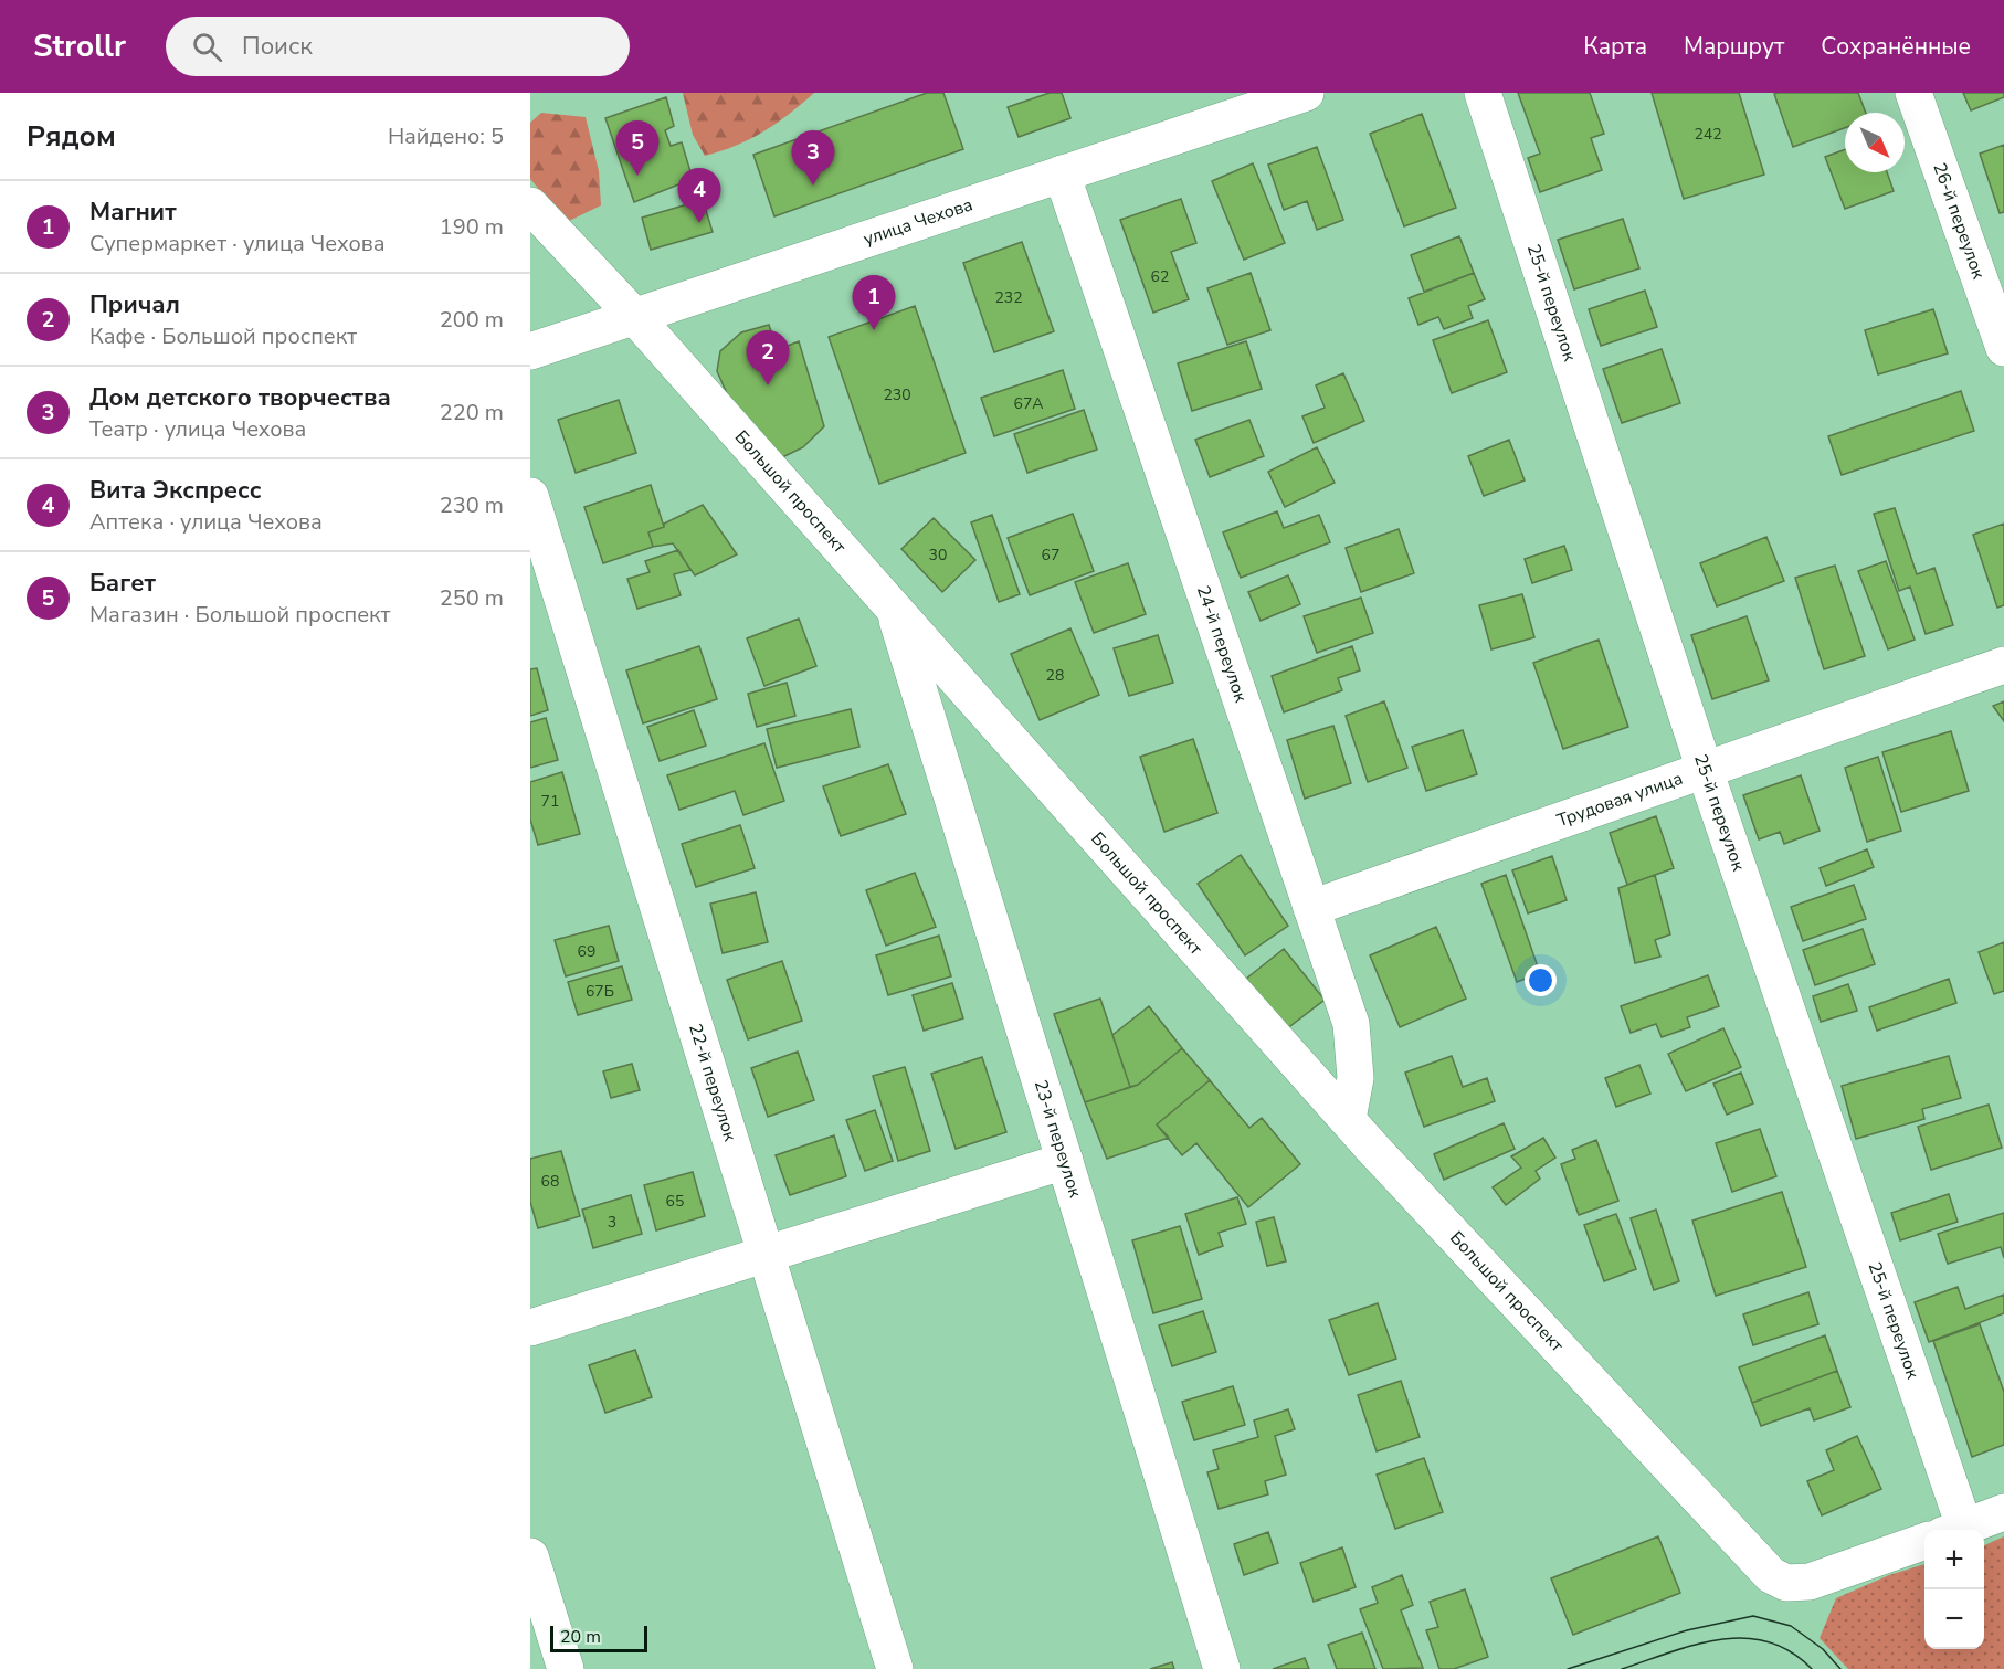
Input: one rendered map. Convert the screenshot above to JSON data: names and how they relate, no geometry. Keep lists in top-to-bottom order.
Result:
{
  "streets": {
    "street": [
      "26-й переулок",
      "улица Чехова",
      "25-й переулок",
      "Большой проспект",
      "24-й переулок",
      "Трудовая улица",
      "22-й переулок",
      "23-й переулок"
    ]
  },
  "crossings": [
    ["улица Чехова", "Большой проспект"],
    ["улица Чехова", "24-й переулок"],
    ["25-й переулок", "Трудовая улица"],
    ["Большой проспект", "24-й переулок"],
    ["Большой проспект", "23-й переулок"],
    ["24-й переулок", "Трудовая улица"]
  ],
  "house_numbers": [
    "242",
    "62",
    "232",
    "230",
    "67А",
    "30",
    "67",
    "28",
    "71",
    "69",
    "67Б",
    "68",
    "65",
    "3"
  ],
  "scale_bar": "20 m",
  "north": "bottom right",
  "page": {
    "header": "Strollr",
    "search": "Поиск",
    "nav": ["Карта", "Маршрут", "Сохранённые"],
    "heading": ["Рядом", "Найдено: 5"],
    "pins": [
      "5",
      "3",
      "4",
      "1",
      "2"
    ],
    "list": [
      {
        "mark": "1",
        "name": "Магнит",
        "note": "Супермаркет · улица Чехова",
        "value": "190 m"
      },
      {
        "mark": "2",
        "name": "Причал",
        "note": "Кафе · Большой проспект",
        "value": "200 m"
      },
      {
        "mark": "3",
        "name": "Дом детского творчества",
        "note": "Театр · улица Чехова",
        "value": "220 m"
      },
      {
        "mark": "4",
        "name": "Вита Экспресс",
        "note": "Аптека · улица Чехова",
        "value": "230 m"
      },
      {
        "mark": "5",
        "name": "Багет",
        "note": "Магазин · Большой проспект",
        "value": "250 m"
      }
    ],
    "map_buttons": ["+", "−"],
    "scale": "20 m"
  }
}
